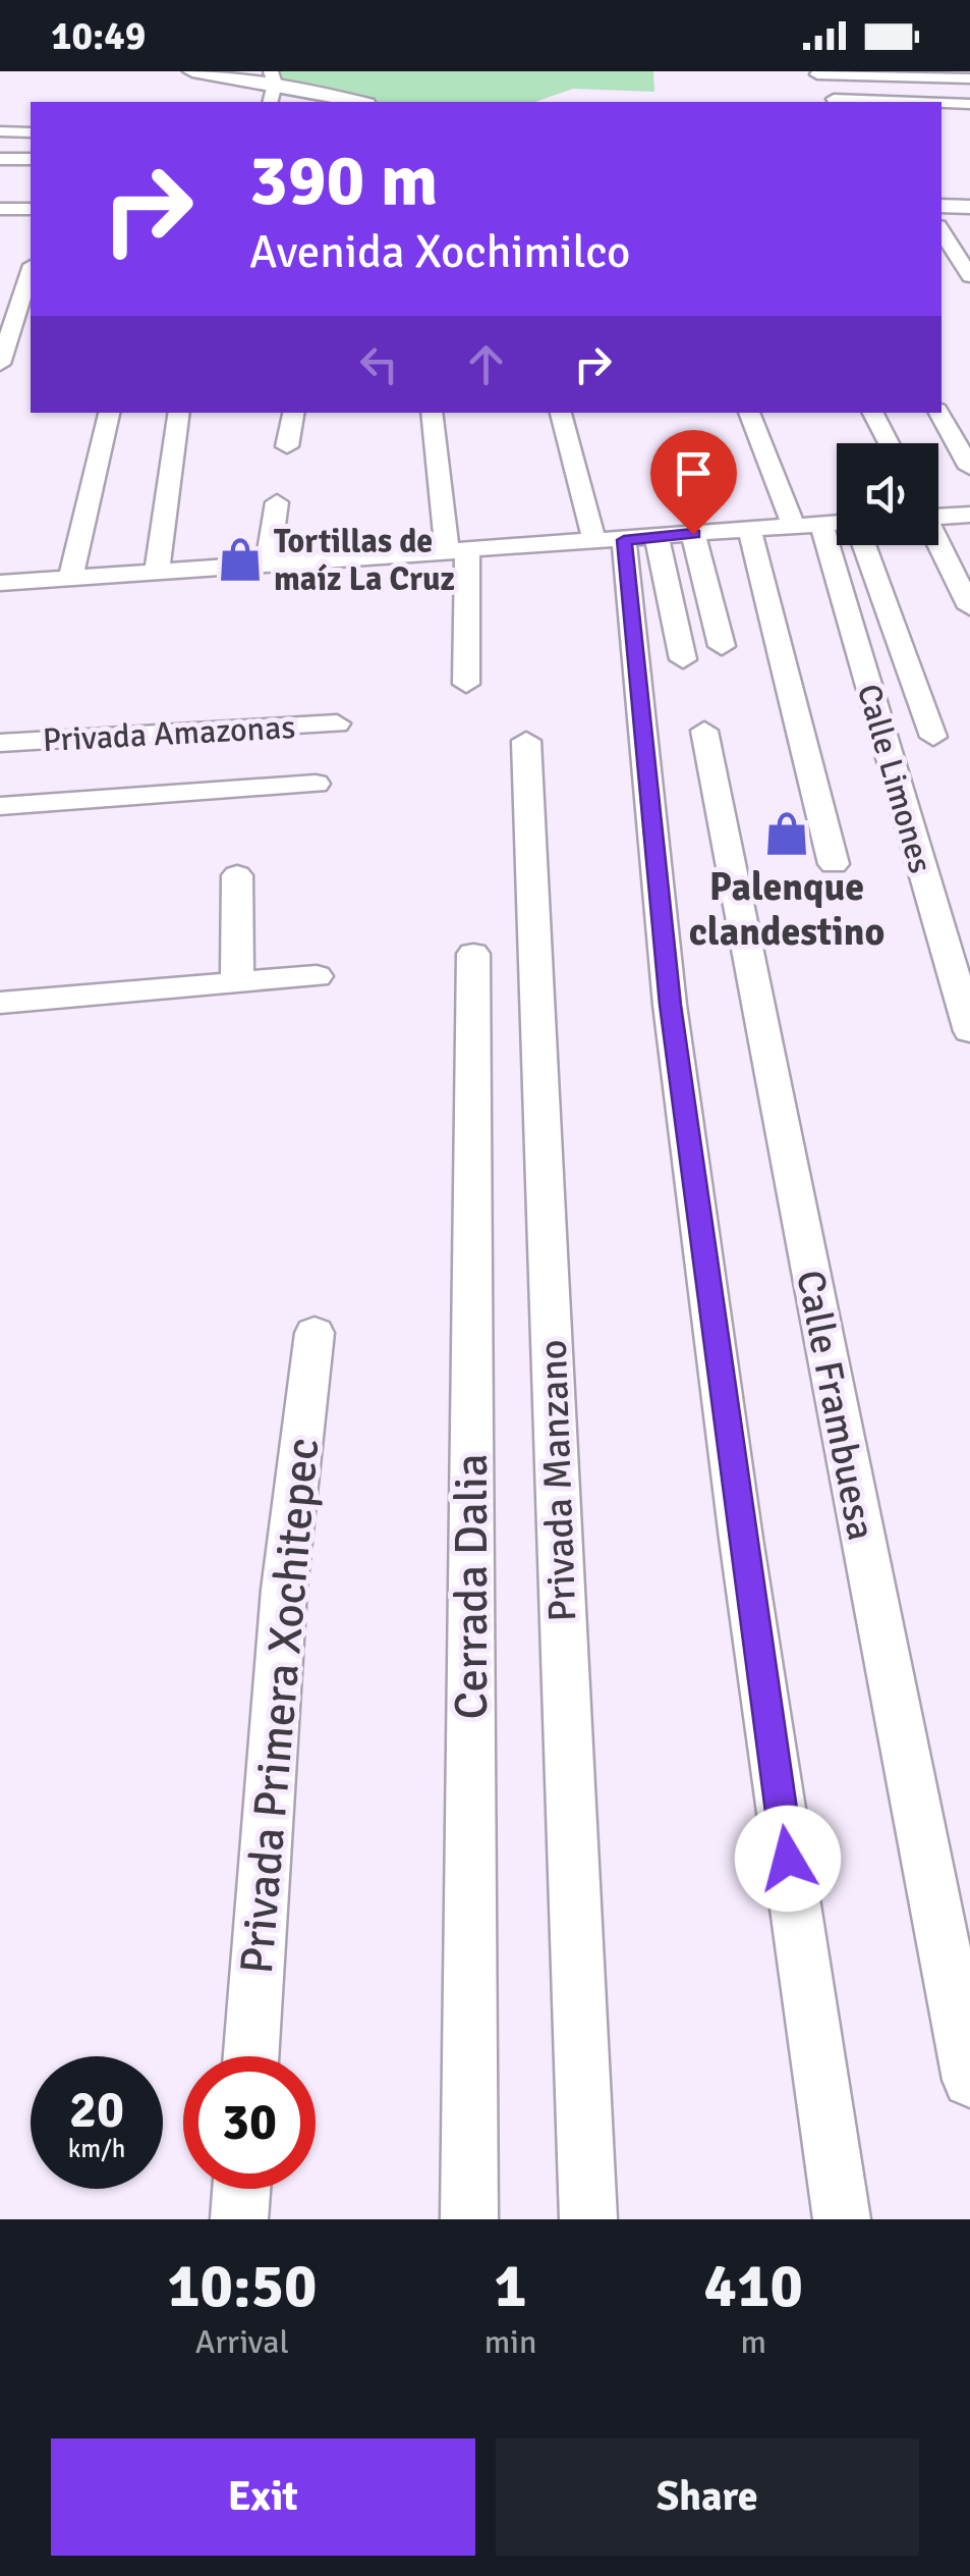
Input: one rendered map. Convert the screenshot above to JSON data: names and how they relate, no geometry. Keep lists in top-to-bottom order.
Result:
{
  "streets": {
    "street": [
      "Privada Amazonas",
      "Calle Limones",
      "Calle Frambuesa",
      "Privada Manzano",
      "Cerrada Dalia",
      "Privada Primera Xochitepec"
    ]
  },
  "places": {
    "shop": ["Tortillas de maíz La Cruz", "Palenque clandestino"]
  },
  "page": {
    "status": "10:49",
    "turn": ["390 m", "Avenida Xochimilco"],
    "speed": "20 km/h",
    "limit": "30",
    "eta": [
      "10:50",
      "Arrival",
      "1",
      "min",
      "410",
      "m"
    ],
    "buttons": ["Exit", "Share"]
  }
}
